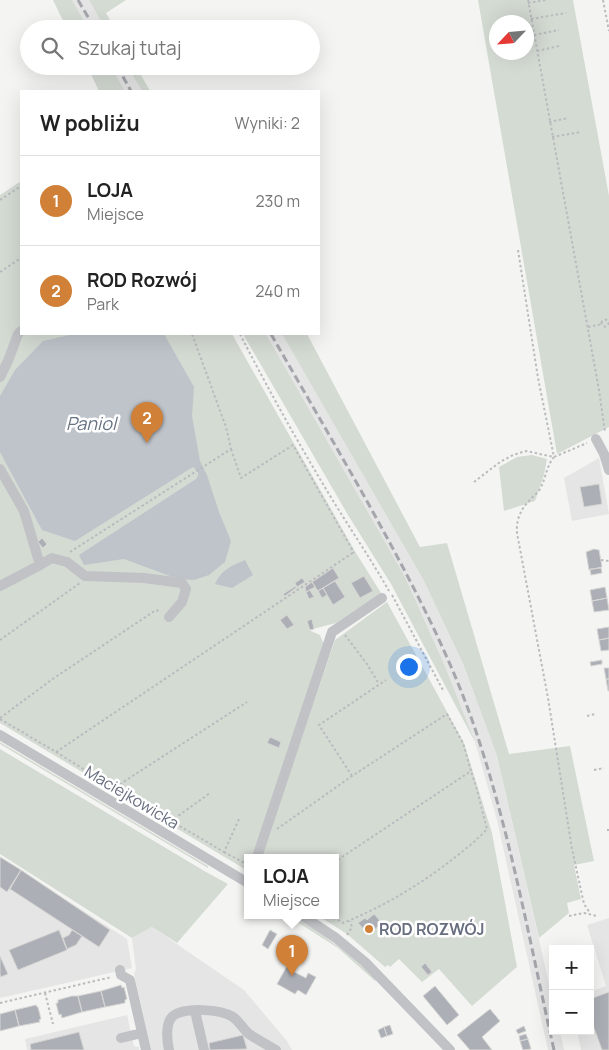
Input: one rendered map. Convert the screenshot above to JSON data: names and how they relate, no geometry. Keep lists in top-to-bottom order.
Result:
{
  "streets": {
    "street": ["Maciejkowicka"]
  },
  "water": ["Paniol"],
  "places": ["ROD ROZWÓJ"],
  "north": "bottom left",
  "page": {
    "search": "Szukaj tutaj",
    "heading": ["W pobliżu", "Wyniki: 2"],
    "list": [
      {
        "mark": "1",
        "name": "LOJA",
        "note": "Miejsce",
        "value": "230 m"
      },
      {
        "mark": "2",
        "name": "ROD Rozwój",
        "note": "Park",
        "value": "240 m"
      }
    ],
    "pins": ["2", "1"],
    "popup": ["LOJA", "Miejsce"],
    "map_buttons": ["+", "−"]
  }
}
